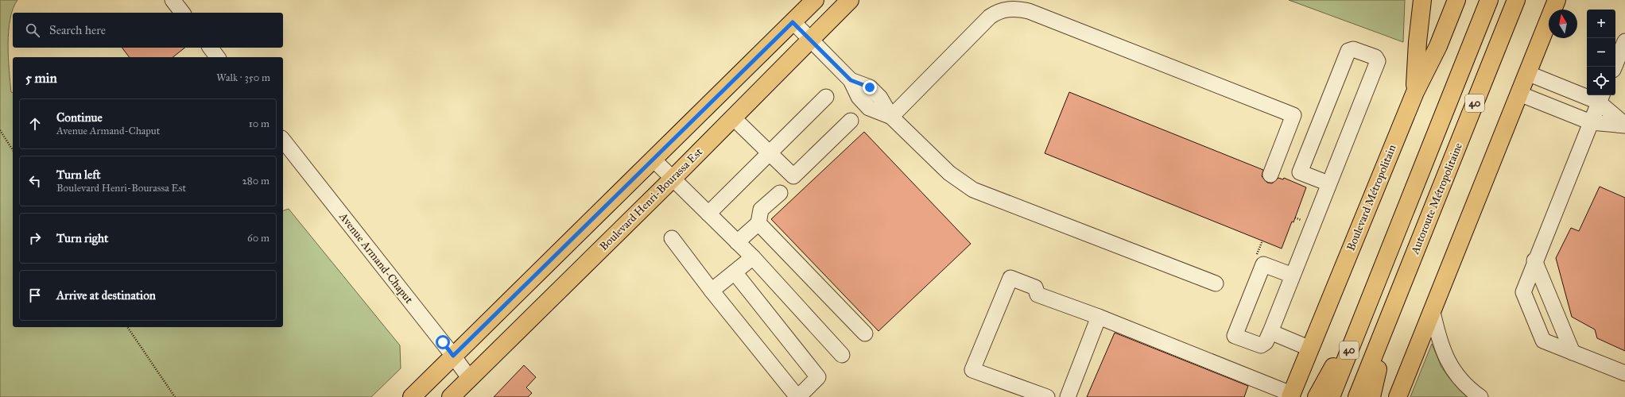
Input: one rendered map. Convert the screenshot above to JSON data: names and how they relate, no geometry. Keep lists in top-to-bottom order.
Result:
{
  "streets": {
    "main road": [
      "40",
      "Boulevard Métropolitain",
      "Autoroute Métropolitaine",
      "Boulevard Henri-Bourassa Est"
    ],
    "street": ["Avenue Armand-Chaput"]
  },
  "crossings": [
    ["Boulevard Henri-Bourassa Est", "Avenue Armand-Chaput"]
  ],
  "north": "top",
  "page": {
    "map_buttons": ["+", "−"],
    "search": "Search here",
    "heading": ["5 min", "Walk · 350 m"],
    "list": [
      ["Continue", "Avenue Armand-Chaput", "10 m"],
      ["Turn left", "Boulevard Henri-Bourassa Est", "280 m"],
      ["Turn right", "60 m"],
      "Arrive at destination"
    ]
  }
}
